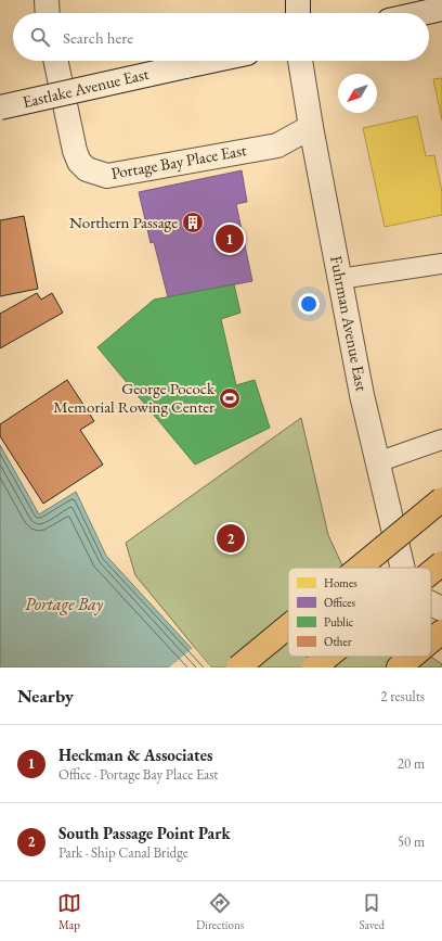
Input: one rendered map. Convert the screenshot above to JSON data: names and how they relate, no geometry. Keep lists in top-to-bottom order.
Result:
{
  "streets": {
    "street": ["Eastlake Avenue East", "Portage Bay Place East", "Fuhrman Avenue East"]
  },
  "crossings": [
    ["Portage Bay Place East", "Fuhrman Avenue East"]
  ],
  "water": ["Portage Bay"],
  "places": {
    "building": ["Northern Passage"],
    "sports": ["George Pocock Memorial Rowing Center"]
  },
  "legend": [
    "Homes",
    "Offices",
    "Public",
    "Other"
  ],
  "north": "bottom left",
  "page": {
    "search": "Search here",
    "pins": ["1", "2"],
    "heading": ["Nearby", "2 results"],
    "list": [
      {
        "mark": "1",
        "name": "Heckman & Associates",
        "note": "Office · Portage Bay Place East",
        "value": "20 m"
      },
      {
        "mark": "2",
        "name": "South Passage Point Park",
        "note": "Park · Ship Canal Bridge",
        "value": "50 m"
      }
    ],
    "nav": ["Map", "Directions", "Saved"]
  }
}
